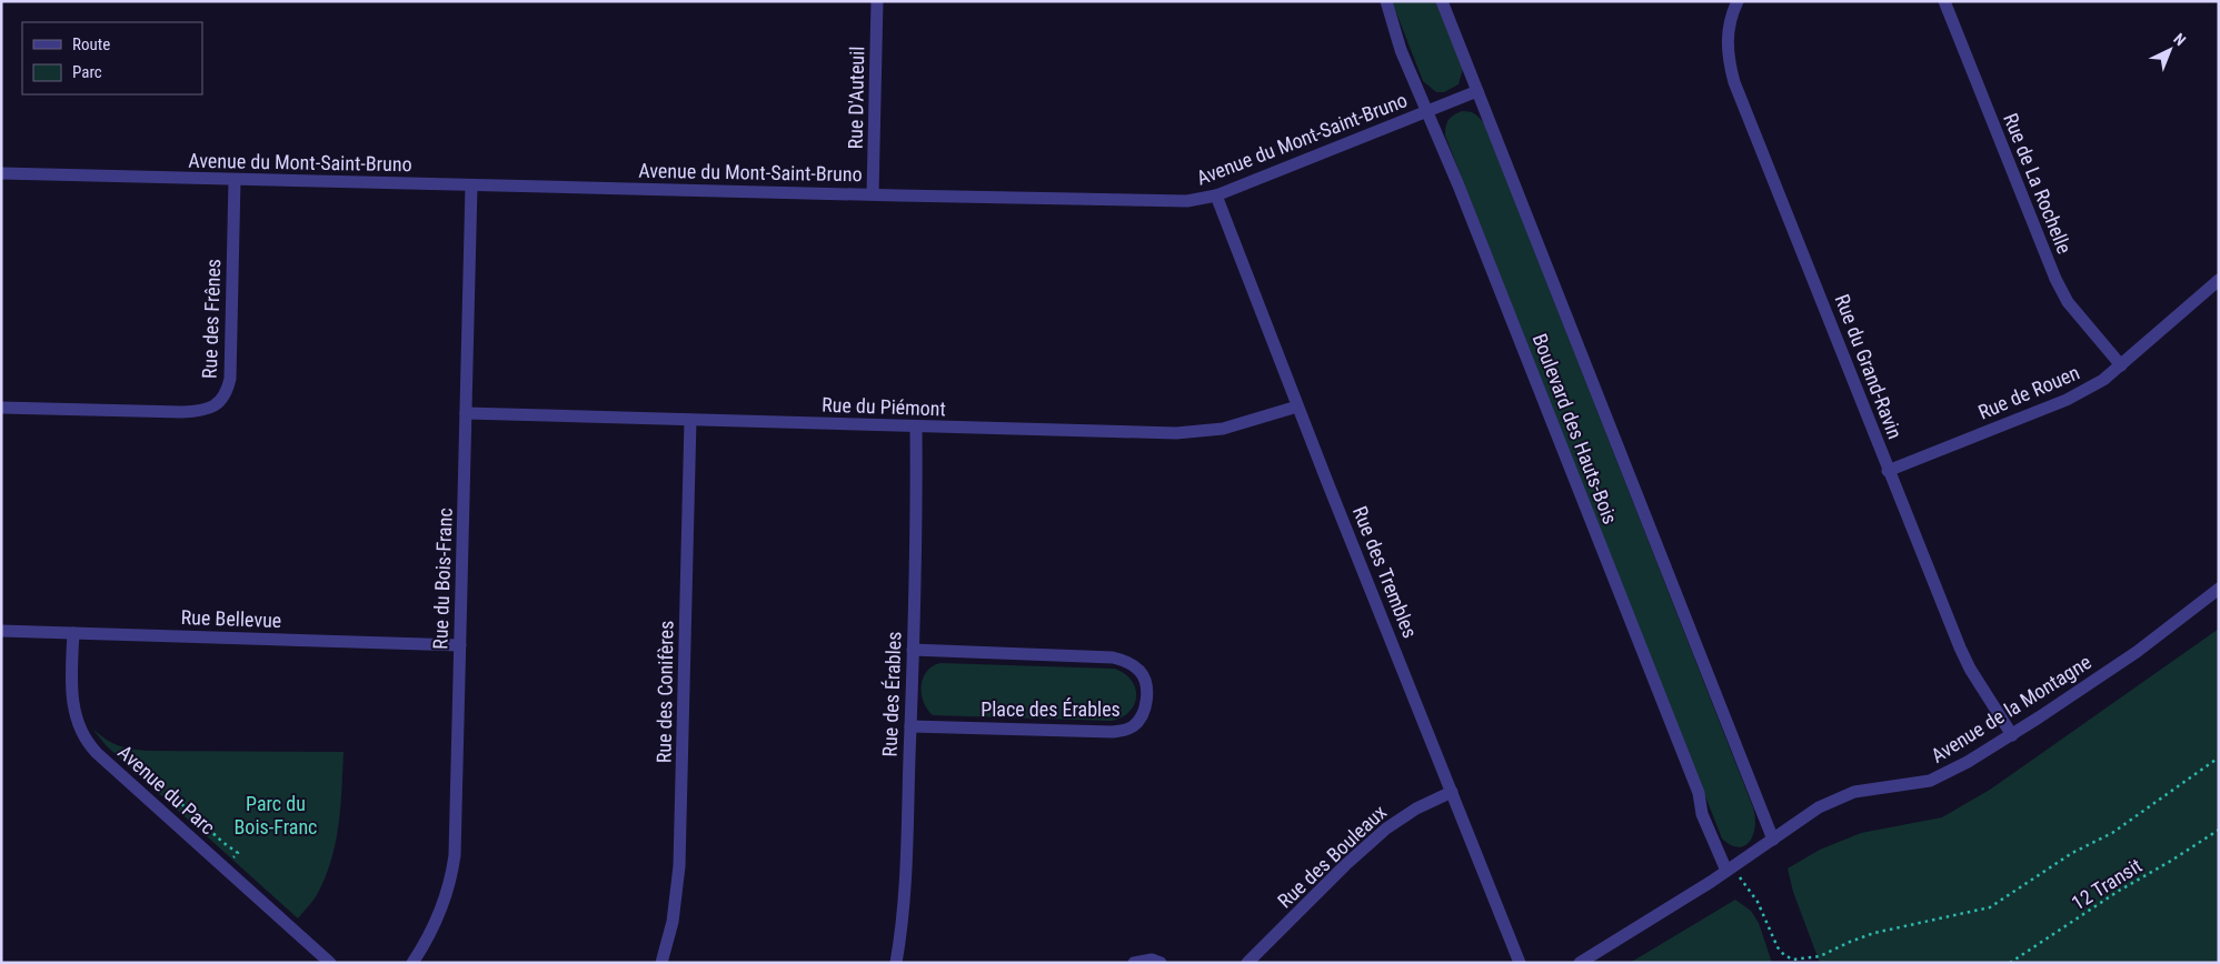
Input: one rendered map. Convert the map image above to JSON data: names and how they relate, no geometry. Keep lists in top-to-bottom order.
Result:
{
  "streets": {
    "street": [
      "Rue D'Auteuil",
      "Avenue du Mont-Saint-Bruno",
      "Rue de La Rochelle",
      "Rue des Frênes",
      "Rue du Grand-Ravin",
      "Rue de Rouen",
      "Rue du Piémont",
      "Boulevard des Hauts-Bois",
      "Rue des Trembles",
      "Rue du Bois-Franc",
      "Rue Bellevue",
      "Rue des Conifères",
      "Rue des Érables",
      "Place des Érables",
      "Avenue de la Montagne",
      "Avenue du Parc",
      "Rue des Bouleaux"
    ],
    "path": ["12 Transit"]
  },
  "crossings": [
    ["Rue D'Auteuil", "Avenue du Mont-Saint-Bruno"],
    ["Avenue du Mont-Saint-Bruno", "Rue des Frênes"],
    ["Avenue du Mont-Saint-Bruno", "Boulevard des Hauts-Bois"],
    ["Avenue du Mont-Saint-Bruno", "Rue des Trembles"],
    ["Avenue du Mont-Saint-Bruno", "Rue du Bois-Franc"],
    ["Rue de La Rochelle", "Rue de Rouen"],
    ["Rue du Grand-Ravin", "Rue de Rouen"],
    ["Rue du Grand-Ravin", "Avenue de la Montagne"],
    ["Rue du Piémont", "Rue des Trembles"],
    ["Rue du Piémont", "Rue du Bois-Franc"],
    ["Rue du Piémont", "Rue des Conifères"],
    ["Rue du Piémont", "Rue des Érables"],
    ["Boulevard des Hauts-Bois", "Avenue de la Montagne"],
    ["Rue des Trembles", "Rue des Bouleaux"],
    ["Rue du Bois-Franc", "Rue Bellevue"],
    ["Rue Bellevue", "Avenue du Parc"],
    ["Rue des Érables", "Place des Érables"]
  ],
  "parks": ["Parc du Bois-Franc"],
  "legend": ["Route", "Parc"],
  "north": "top right"
}
